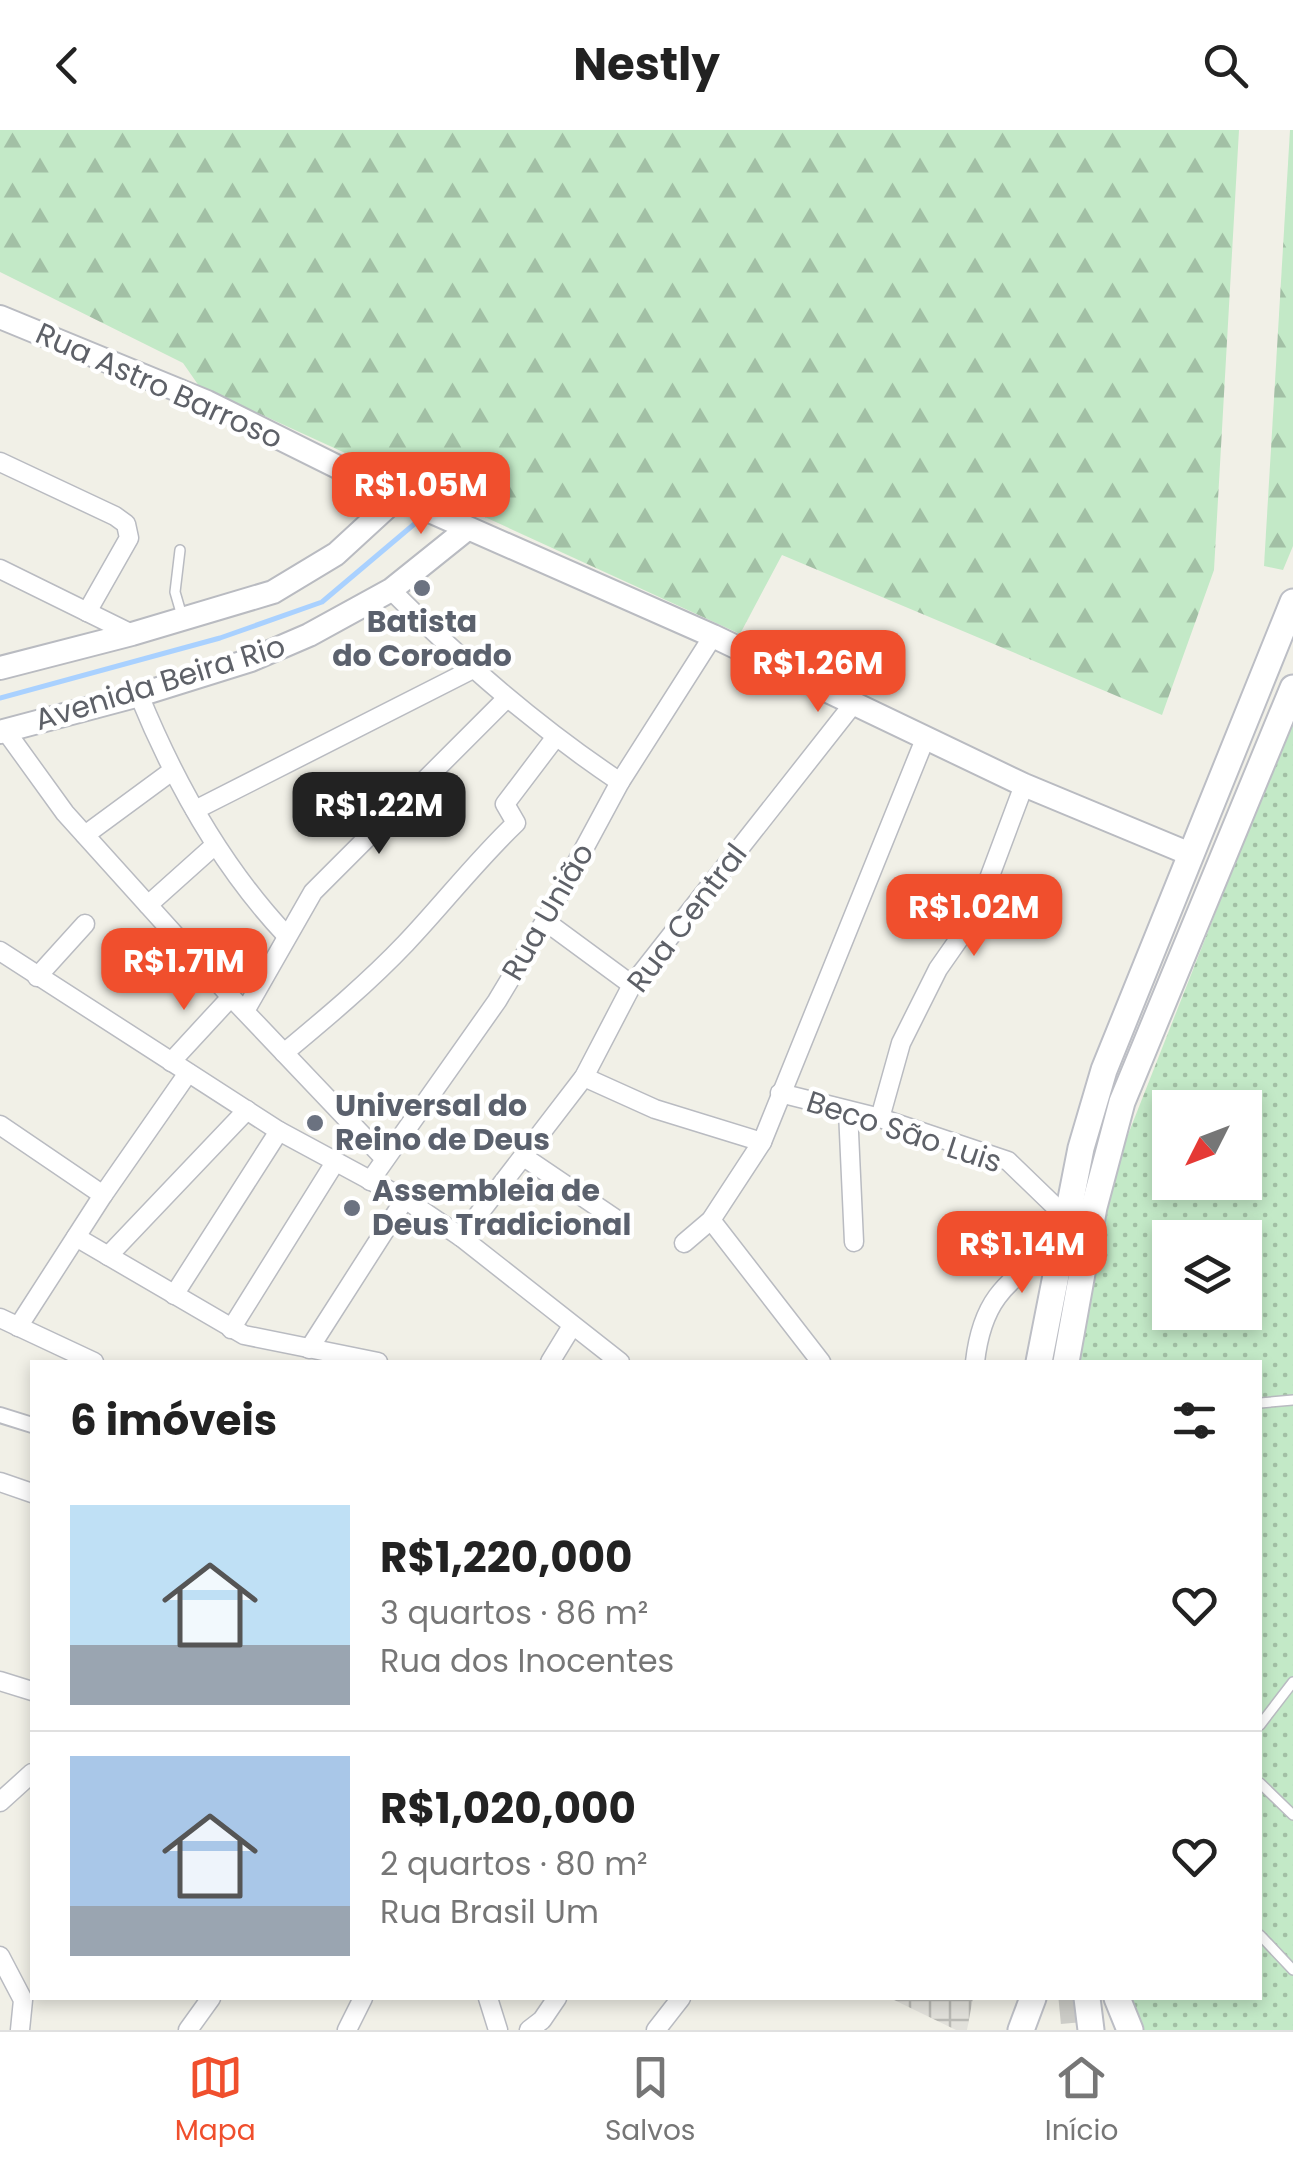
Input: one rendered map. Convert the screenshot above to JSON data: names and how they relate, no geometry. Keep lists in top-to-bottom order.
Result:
{
  "streets": {
    "street": [
      "Rua Astro Barroso",
      "Avenida Beira Rio",
      "Rua União",
      "Rua Central",
      "Beco São Luis"
    ]
  },
  "crossings": [
    ["Rua Astro Barroso", "Avenida Beira Rio"],
    ["Rua Astro Barroso", "Rua União"],
    ["Rua Astro Barroso", "Rua Central"]
  ],
  "places": ["Batista do Coroado", "Universal do Reino de Deus", "Assembleia de Deus Tradicional"],
  "north": "bottom left",
  "page": {
    "header": "Nestly",
    "price": [
      "R$1.05M",
      "R$1.26M",
      "R$1.22M",
      "R$1.02M",
      "R$1.71M",
      "R$1.14M"
    ],
    "heading": "6 imóveis",
    "list": [
      {
        "name": "R$1,220,000",
        "note": "3 quartos · 86 m² · Rua dos Inocentes"
      },
      {
        "name": "R$1,020,000",
        "note": "2 quartos · 80 m² · Rua Brasil Um"
      }
    ],
    "tabs": ["Mapa", "Salvos", "Início"]
  }
}
